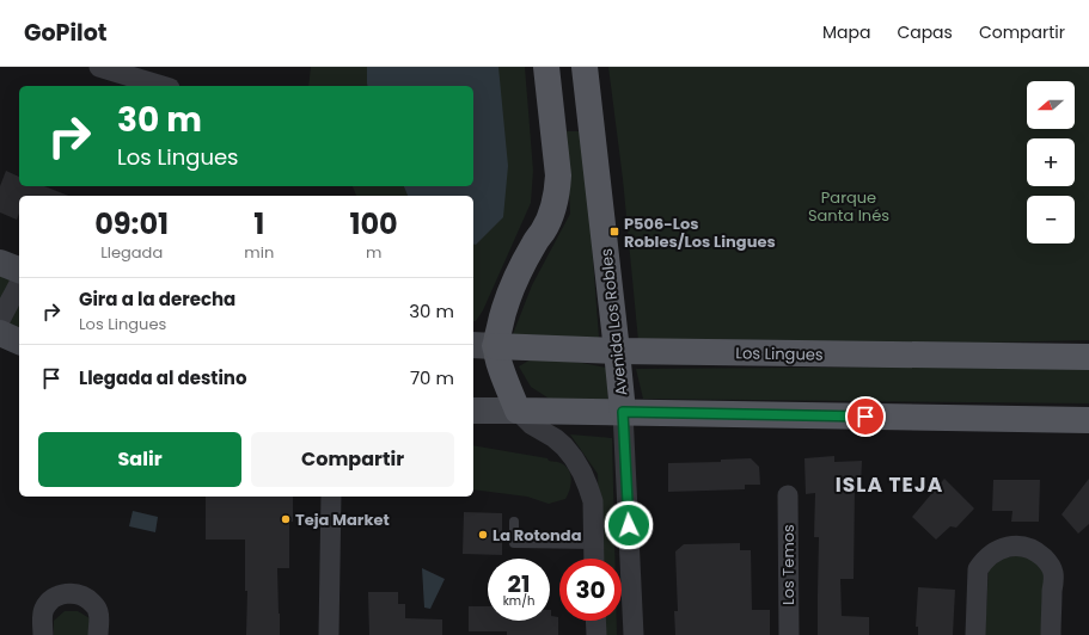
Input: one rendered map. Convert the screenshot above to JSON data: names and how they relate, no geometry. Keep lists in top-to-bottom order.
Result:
{
  "streets": {
    "main road": ["Avenida Los Robles", "Los Lingues"],
    "street": ["Los Temos"]
  },
  "crossings": [
    ["Avenida Los Robles", "Los Lingues"]
  ],
  "districts": ["ISLA TEJA"],
  "parks": ["Parque Santa Inés"],
  "places": {
    "transit": ["P506-Los Robles/Los Lingues"],
    "other": ["Teja Market", "La Rotonda"]
  },
  "north": "left",
  "page": {
    "header": "GoPilot",
    "nav": ["Mapa", "Capas", "Compartir"],
    "map_buttons": ["+", "−"],
    "turn": ["30 m", "Los Lingues"],
    "eta": [
      "09:01",
      "Llegada",
      "1",
      "min",
      "100",
      "m"
    ],
    "list": [
      {
        "name": "Gira a la derecha",
        "note": "Los Lingues",
        "value": "30 m"
      },
      {
        "name": "Llegada al destino",
        "value": "70 m"
      }
    ],
    "buttons": ["Salir", "Compartir"],
    "speed": "21 km/h",
    "limit": "30"
  }
}
